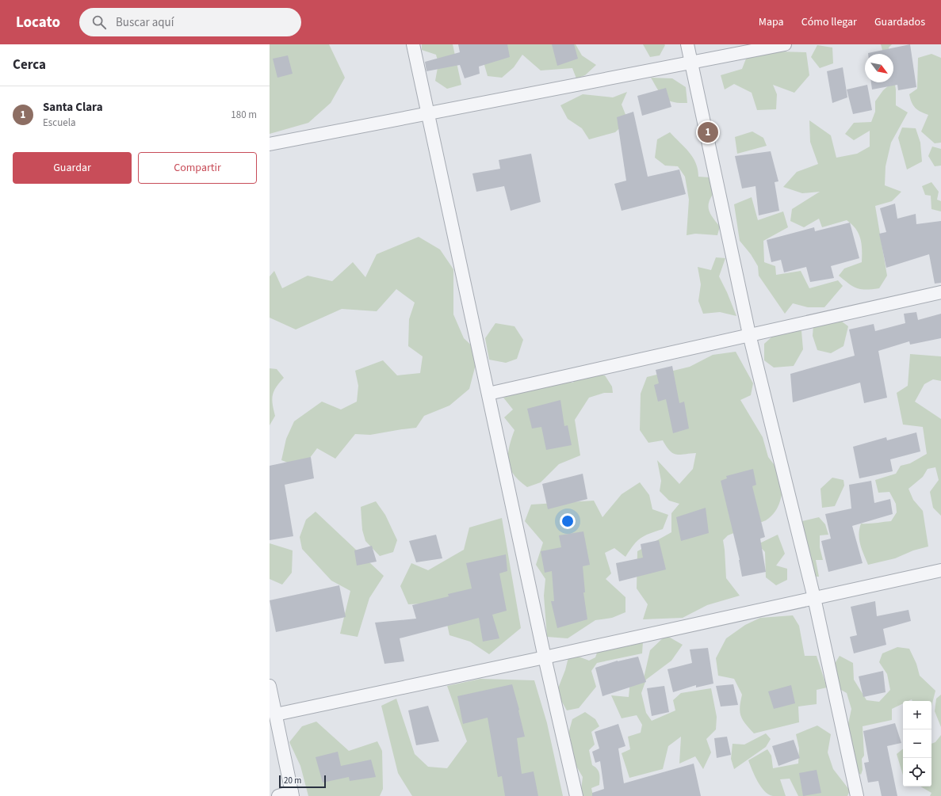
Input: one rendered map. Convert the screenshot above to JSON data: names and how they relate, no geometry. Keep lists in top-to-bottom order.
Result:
{
  "scale_bar": "20 m",
  "north": "bottom right",
  "page": {
    "header": "Locato",
    "search": "Buscar aquí",
    "nav": ["Mapa", "Cómo llegar", "Guardados"],
    "heading": "Cerca",
    "list": [
      {
        "mark": "1",
        "name": "Santa Clara",
        "note": "Escuela",
        "value": "180 m"
      }
    ],
    "pins": "1",
    "buttons": ["Guardar", "Compartir"],
    "map_buttons": ["+", "−"],
    "scale": "20 m"
  }
}
